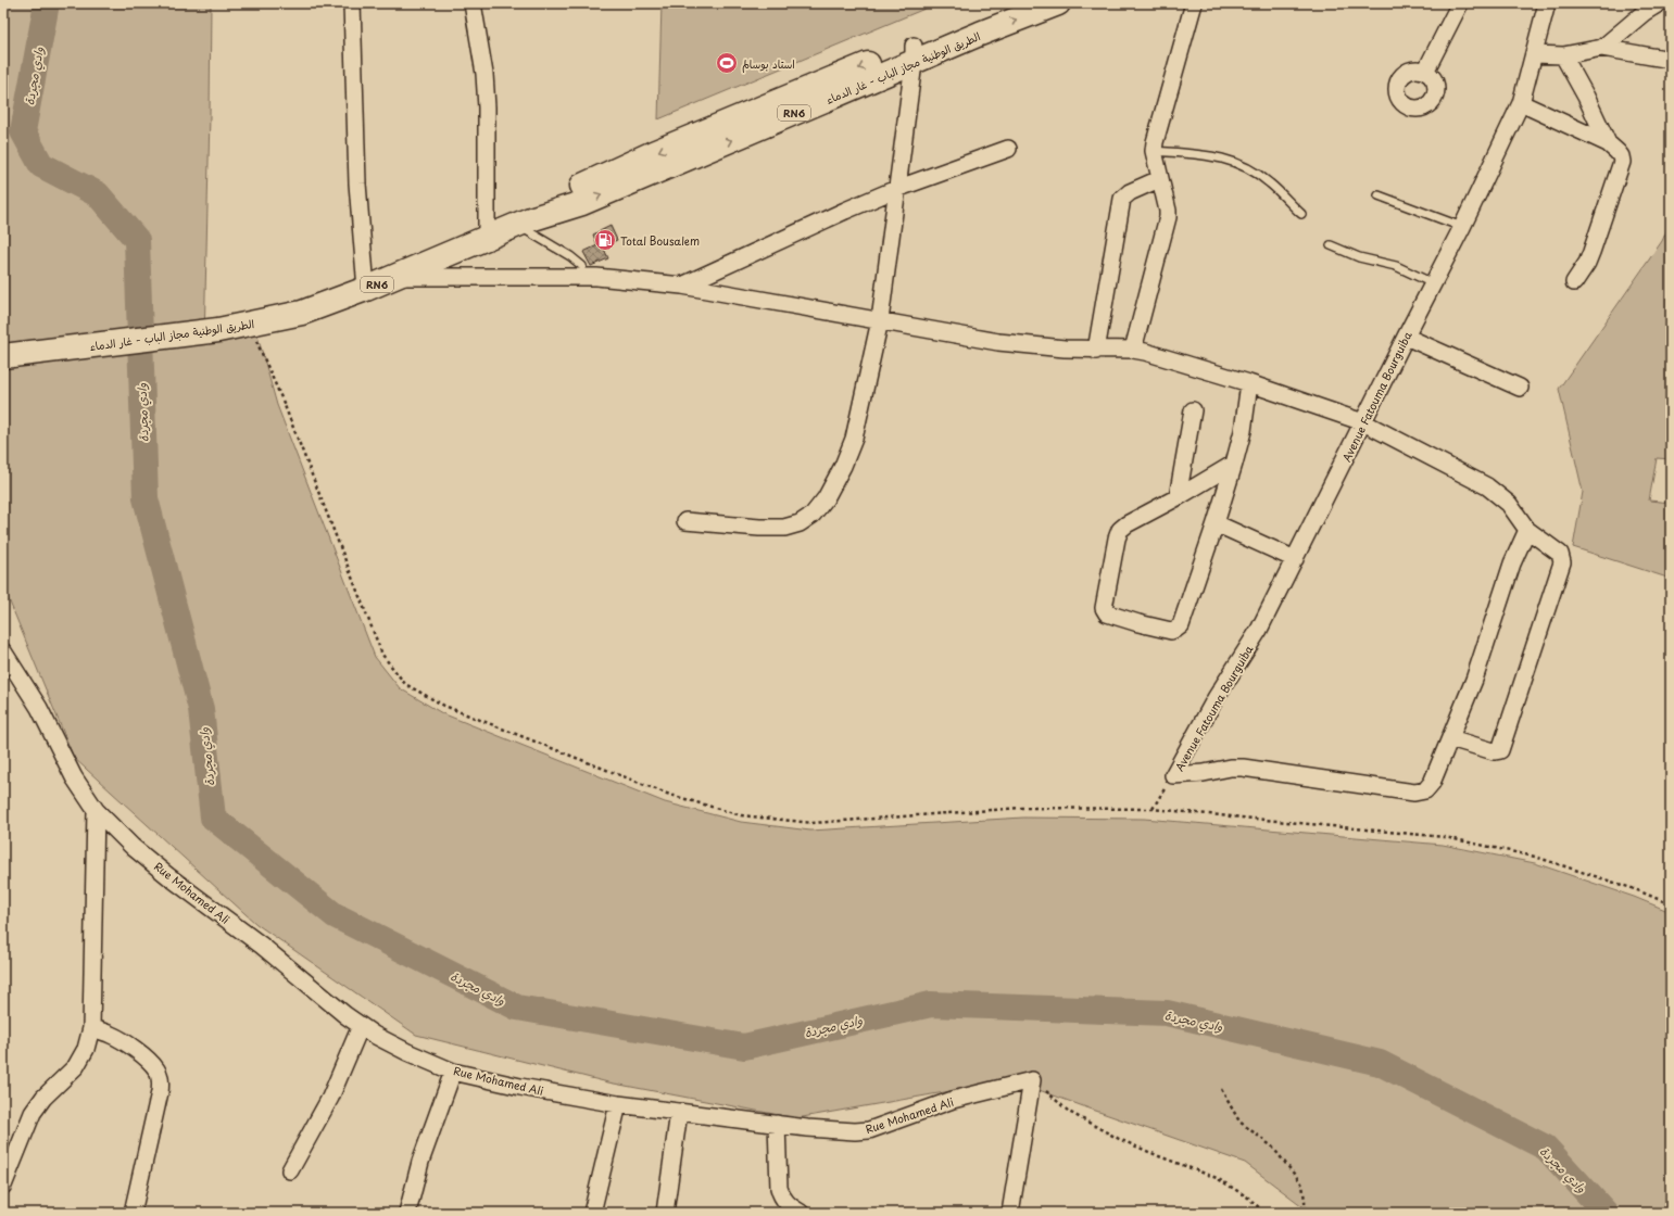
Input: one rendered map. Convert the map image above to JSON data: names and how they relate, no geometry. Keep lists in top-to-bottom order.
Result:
{
  "streets": {
    "main road": ["الطريق الوطنية مجاز الباب - غار الدماء", "RN6"],
    "street": ["Avenue Fatouma Bourguiba", "Rue Mohamed Ali"]
  },
  "water": ["وادي مجردة"],
  "places": {
    "sports": ["استاد بوسالم"],
    "fuel station": ["Total Bousalem"]
  }
}
